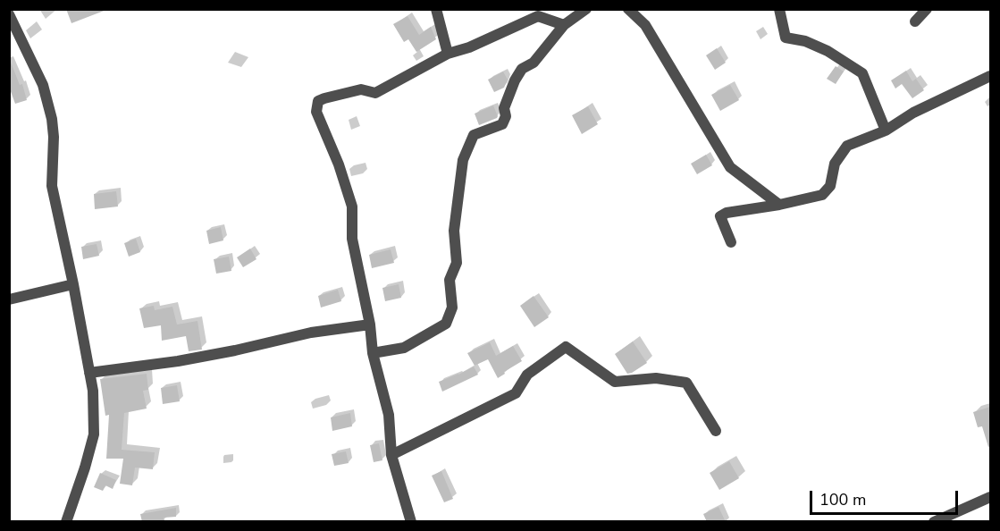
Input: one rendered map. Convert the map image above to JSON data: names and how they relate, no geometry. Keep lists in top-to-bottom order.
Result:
{
  "scale_bar": "100 m"
}
